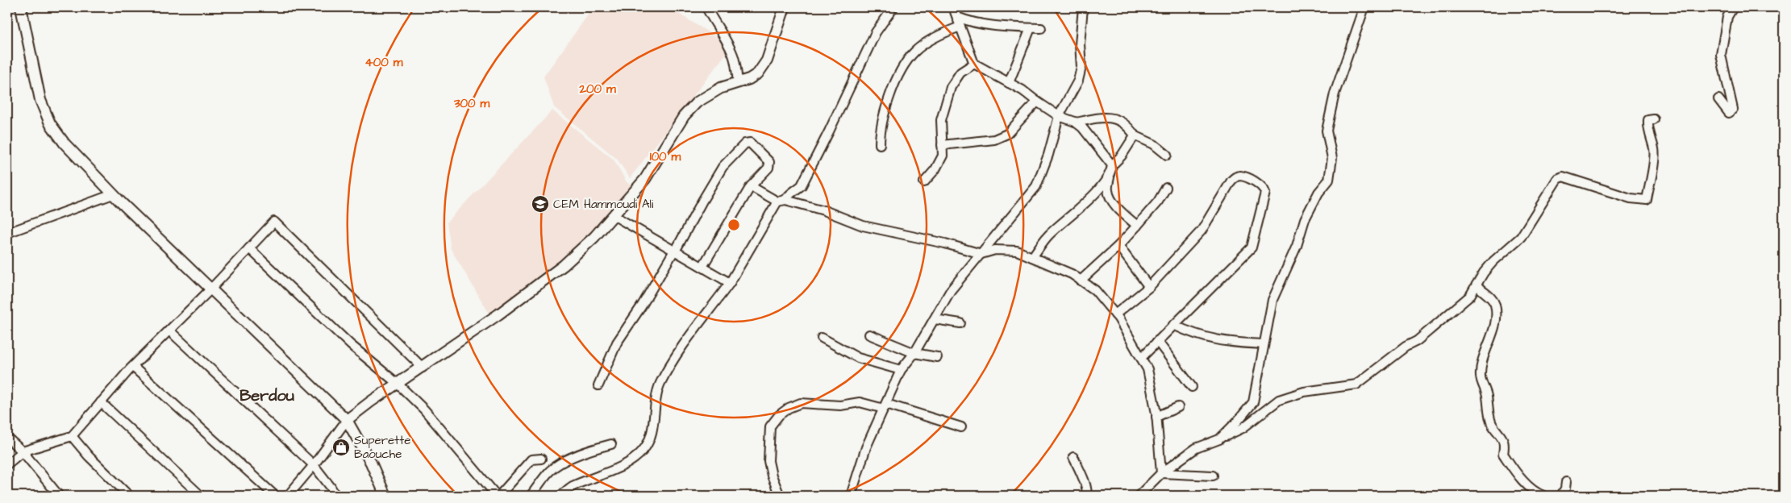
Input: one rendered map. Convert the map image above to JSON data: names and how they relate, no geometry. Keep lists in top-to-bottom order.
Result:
{
  "districts": ["Berdou"],
  "places": {
    "school or university": ["CEM Hammoudi Ali"],
    "shop": ["Superette Baouche"]
  },
  "rings": [
    "400 m",
    "200 m",
    "300 m",
    "100 m"
  ]
}
